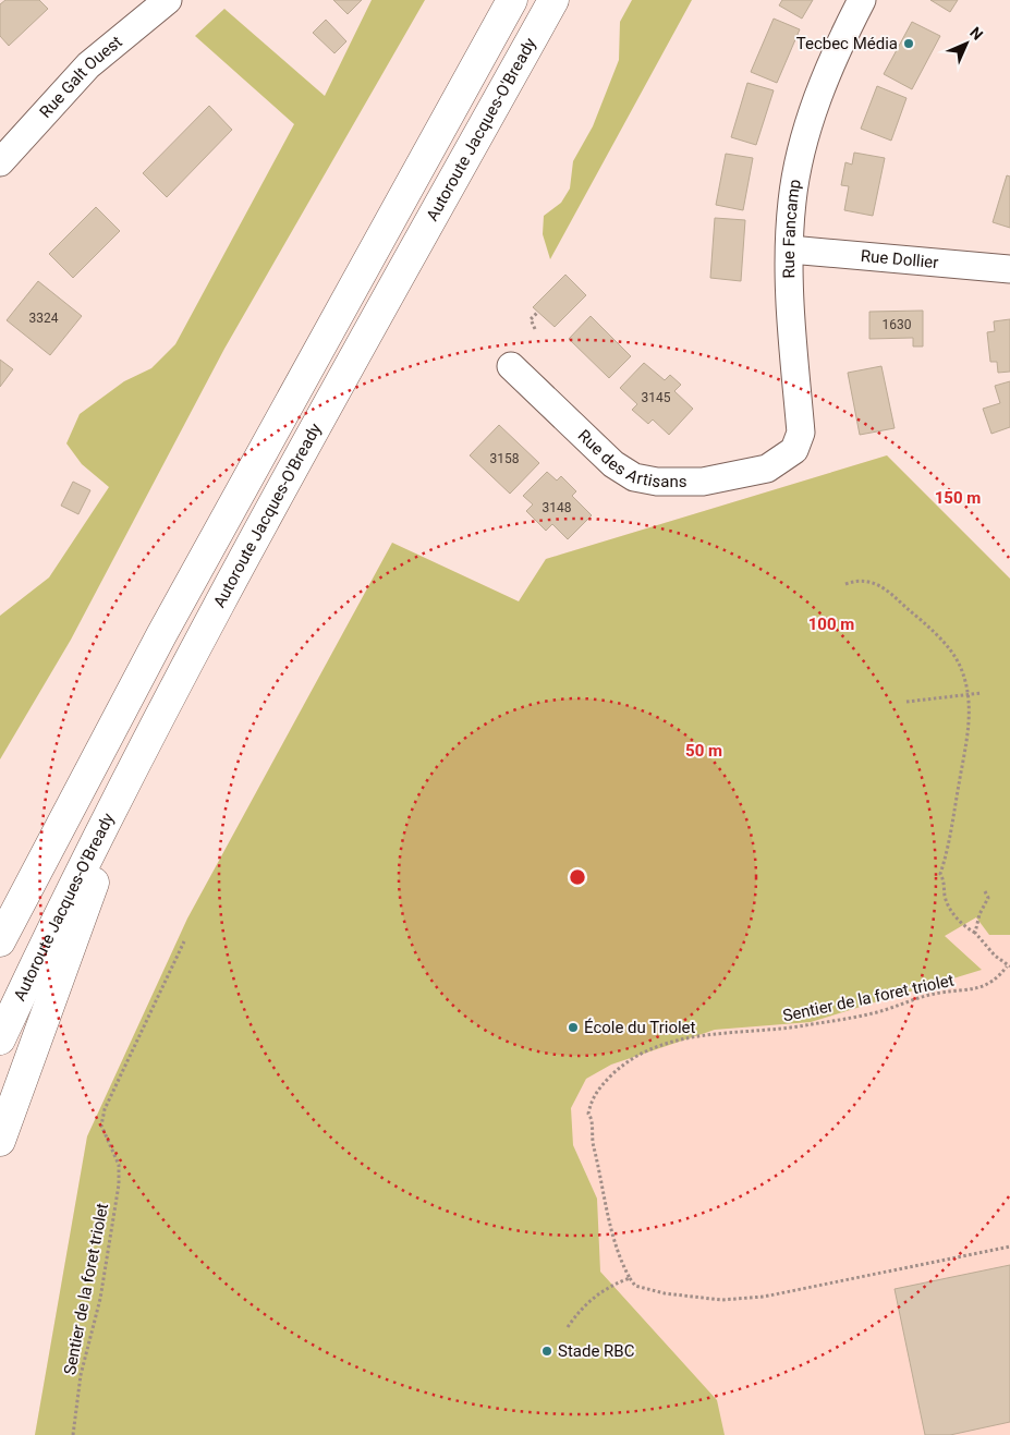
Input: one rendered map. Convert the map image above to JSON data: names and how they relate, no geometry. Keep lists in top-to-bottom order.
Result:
{
  "streets": {
    "highway": ["Autoroute Jacques-O'Bready"],
    "street": [
      "Rue Galt Ouest",
      "Rue Fancamp",
      "Rue Dollier",
      "Rue des Artisans"
    ],
    "path": ["Sentier de la foret triolet"]
  },
  "crossings": [
    ["Rue Fancamp", "Rue Dollier"],
    ["Rue Fancamp", "Rue des Artisans"]
  ],
  "places": ["Tecbec Média", "École du Triolet", "Stade RBC"],
  "house_numbers": [
    "3324",
    "1630",
    "3145",
    "3158",
    "3148"
  ],
  "north": "top right",
  "rings": ["150 m", "100 m", "50 m"]
}
